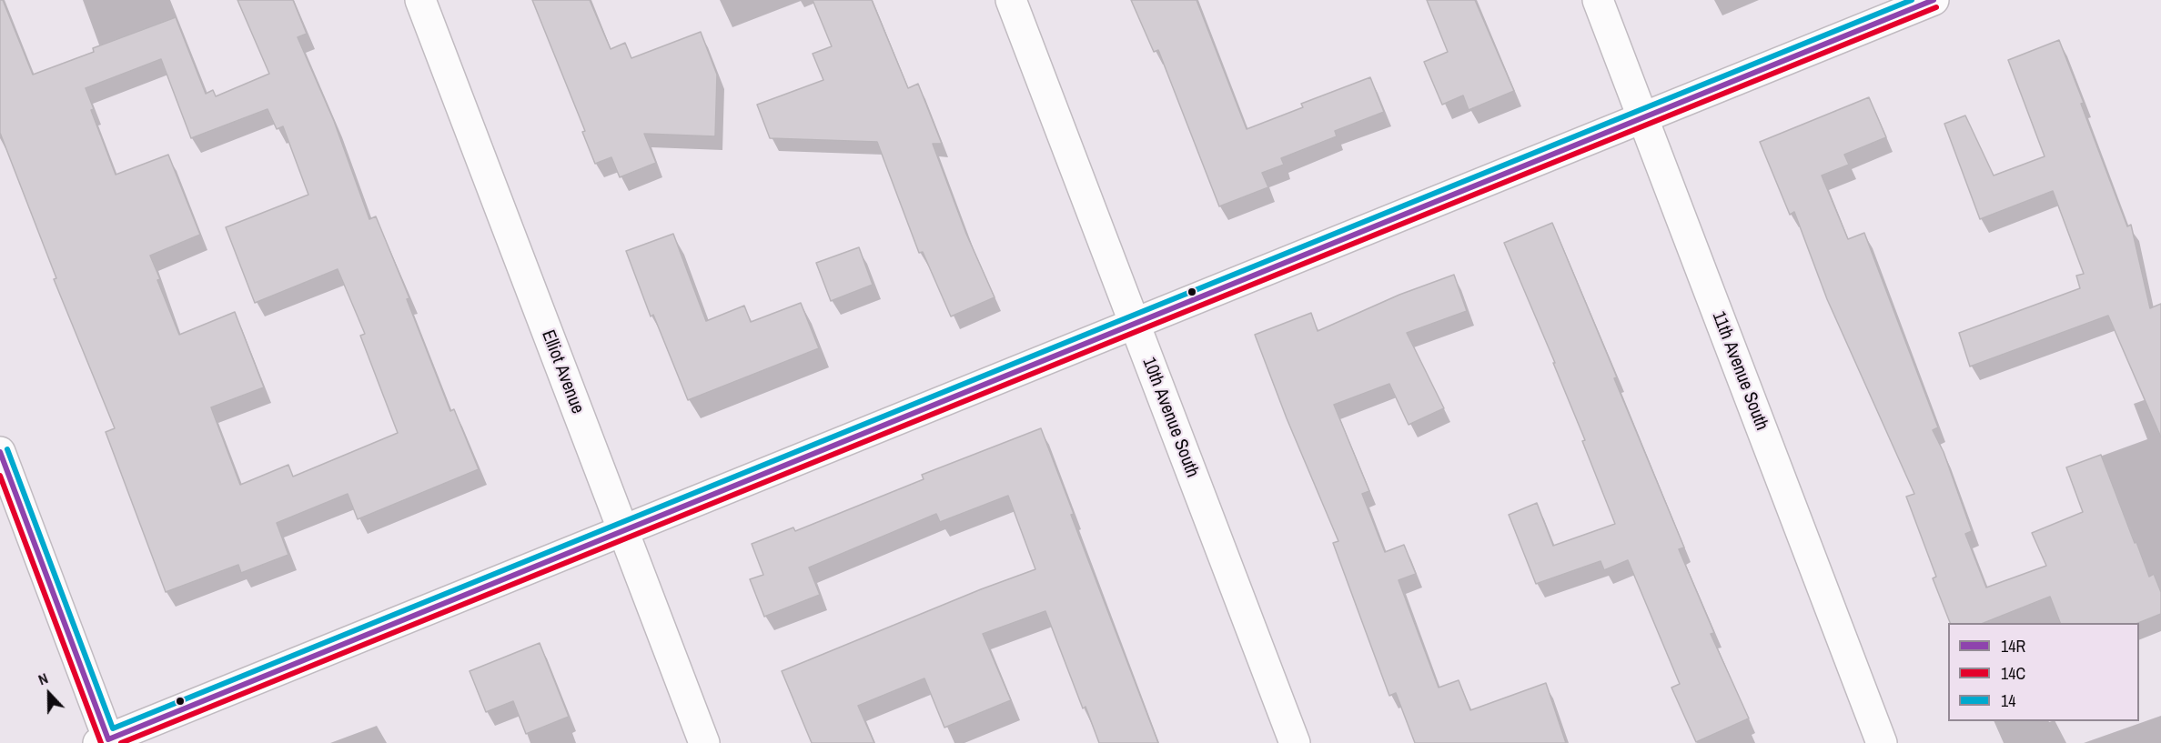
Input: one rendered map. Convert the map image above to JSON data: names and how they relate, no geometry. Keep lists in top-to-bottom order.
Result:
{
  "streets": {
    "street": ["11th Avenue South", "Elliot Avenue", "10th Avenue South"]
  },
  "lines": ["transit line 14R", "transit line 14", "transit line 14C"],
  "legend": ["14R", "14C", "14"],
  "north": "top"
}
